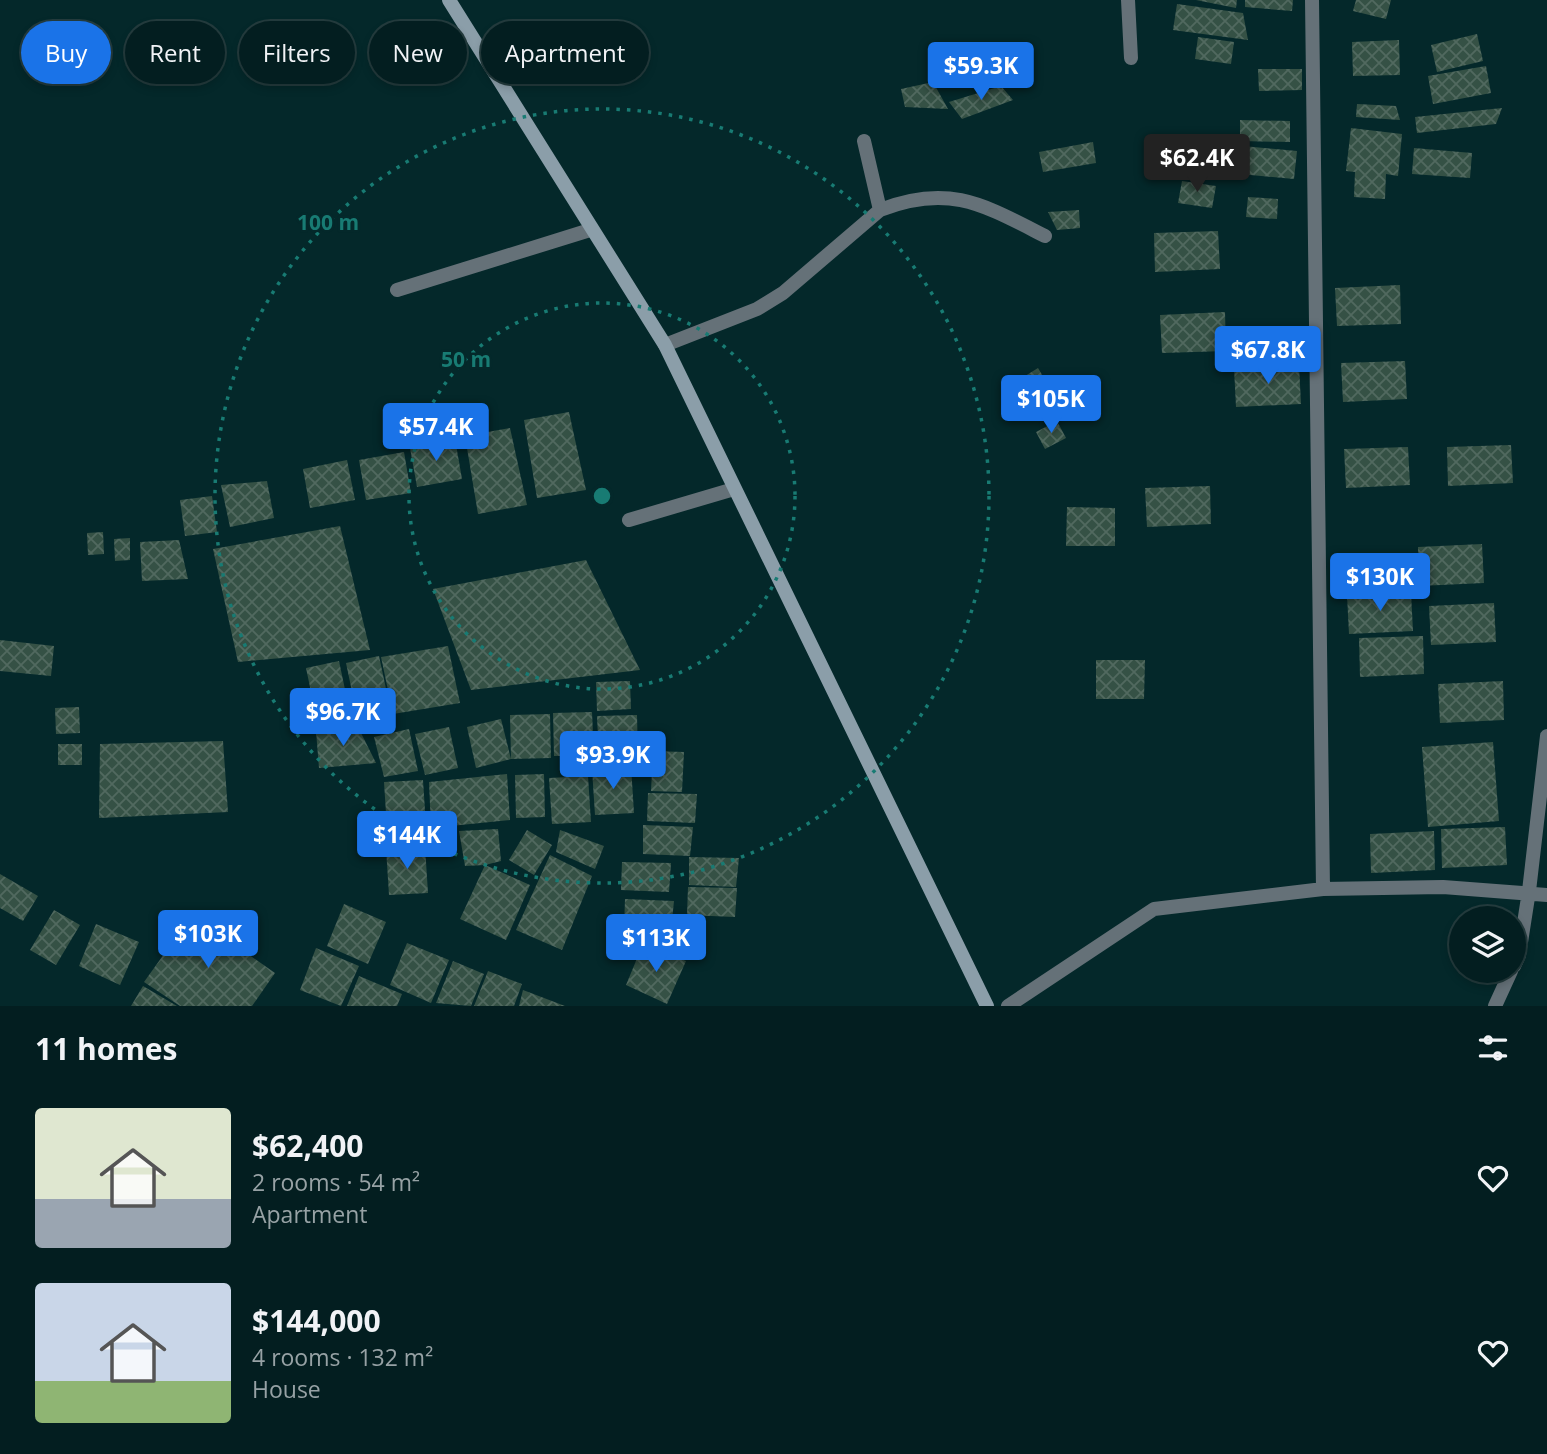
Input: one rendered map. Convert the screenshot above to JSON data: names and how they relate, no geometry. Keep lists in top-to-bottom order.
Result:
{
  "page": {
    "chip": [
      "Buy",
      "Rent",
      "Filters",
      "New",
      "Apartment"
    ],
    "price": [
      "$59.3K",
      "$62.4K",
      "$67.8K",
      "$105K",
      "$57.4K",
      "$130K",
      "$96.7K",
      "$93.9K",
      "$144K",
      "$103K",
      "$113K"
    ],
    "heading": "11 homes",
    "list": [
      {
        "name": "$62,400",
        "note": "2 rooms · 54 m² · Apartment"
      },
      {
        "name": "$144,000",
        "note": "4 rooms · 132 m² · House"
      }
    ]
  },
  "rings": ["100 m", "50 m"]
}
